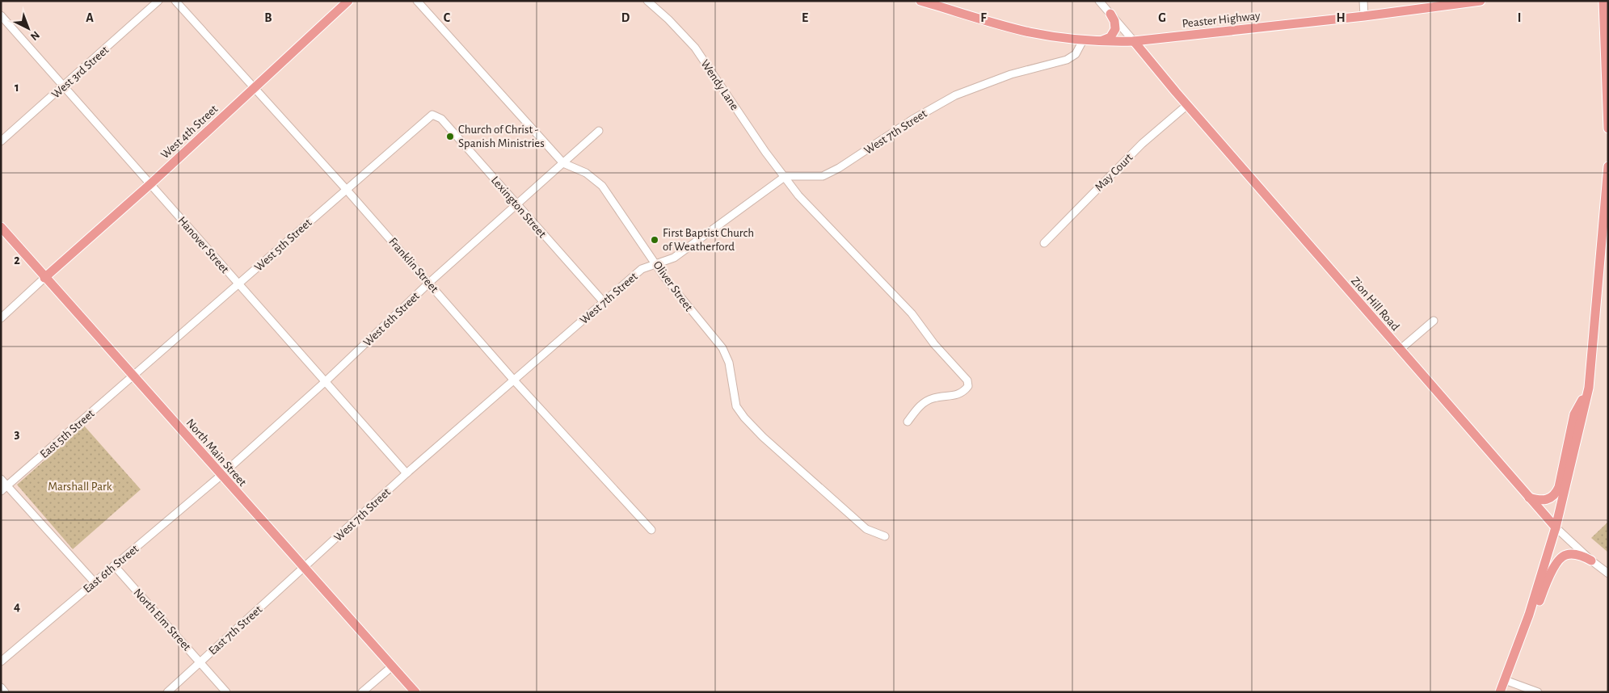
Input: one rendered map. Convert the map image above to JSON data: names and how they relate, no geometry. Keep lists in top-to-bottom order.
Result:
{
  "streets": {
    "main road": [
      "Peaster Highway",
      "West 4th Street",
      "Zion Hill Road",
      "North Main Street"
    ],
    "street": [
      "West 3rd Street",
      "Wendy Lane",
      "West 7th Street",
      "May Court",
      "Lexington Street",
      "Hanover Street",
      "West 5th Street",
      "Franklin Street",
      "Oliver Street",
      "West 6th Street",
      "East 5th Street",
      "East 6th Street",
      "North Elm Street",
      "East 7th Street"
    ]
  },
  "crossings": [
    ["Peaster Highway", "West 7th Street"],
    ["Peaster Highway", "Zion Hill Road"],
    ["West 3rd Street", "Hanover Street"],
    ["Wendy Lane", "West 7th Street"],
    ["West 4th Street", "Hanover Street"],
    ["West 4th Street", "Franklin Street"],
    ["West 4th Street", "North Main Street"],
    ["West 7th Street", "Lexington Street"],
    ["West 7th Street", "Hanover Street"],
    ["West 7th Street", "Franklin Street"],
    ["West 7th Street", "Oliver Street"],
    ["West 7th Street", "North Main Street"],
    ["West 7th Street", "East 7th Street"],
    ["May Court", "Zion Hill Road"],
    ["Lexington Street", "West 5th Street"],
    ["Lexington Street", "West 6th Street"],
    ["Hanover Street", "West 5th Street"],
    ["Hanover Street", "West 6th Street"],
    ["West 5th Street", "Franklin Street"],
    ["West 5th Street", "East 5th Street"],
    ["West 5th Street", "North Main Street"],
    ["Franklin Street", "West 6th Street"],
    ["Oliver Street", "West 6th Street"],
    ["West 6th Street", "North Main Street"],
    ["West 6th Street", "East 6th Street"],
    ["East 5th Street", "North Main Street"],
    ["North Main Street", "East 6th Street"],
    ["North Main Street", "East 7th Street"],
    ["East 6th Street", "North Elm Street"],
    ["North Elm Street", "East 7th Street"]
  ],
  "parks": ["Marshall Park"],
  "places": ["Church of Christ - Spanish Ministries", "First Baptist Church of Weatherford"],
  "north": "bottom right",
  "grid": {
    "columns": [
      "A",
      "B",
      "C",
      "D",
      "E",
      "F",
      "G",
      "H",
      "I"
    ],
    "rows": [
      "1",
      "2",
      "3",
      "4"
    ]
  }
}
